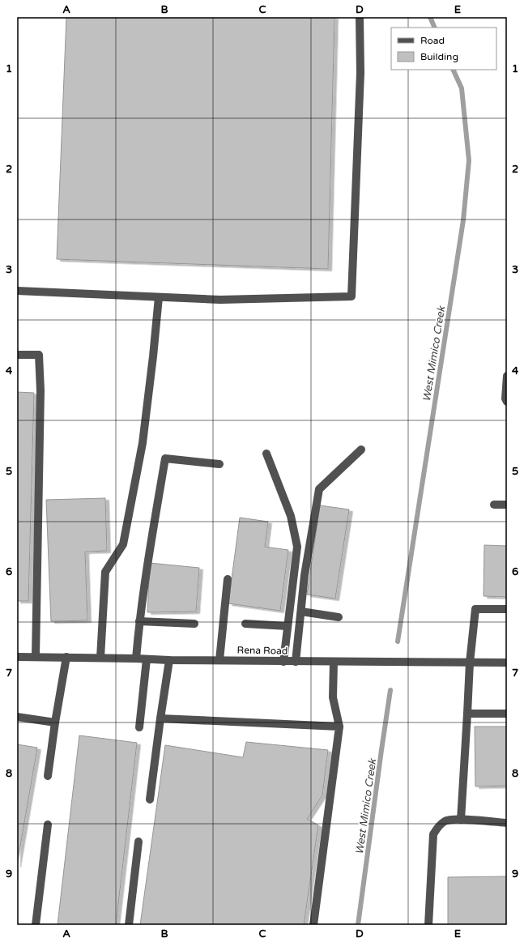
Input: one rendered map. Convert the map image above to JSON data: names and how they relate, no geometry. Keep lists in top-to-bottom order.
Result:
{
  "streets": {
    "street": ["Rena Road"]
  },
  "water": ["West Mimico Creek"],
  "legend": ["Road", "Building"],
  "grid": {
    "columns": [
      "A",
      "B",
      "C",
      "D",
      "E"
    ],
    "rows": [
      "1",
      "2",
      "3",
      "4",
      "5",
      "6",
      "7",
      "8",
      "9"
    ]
  }
}
